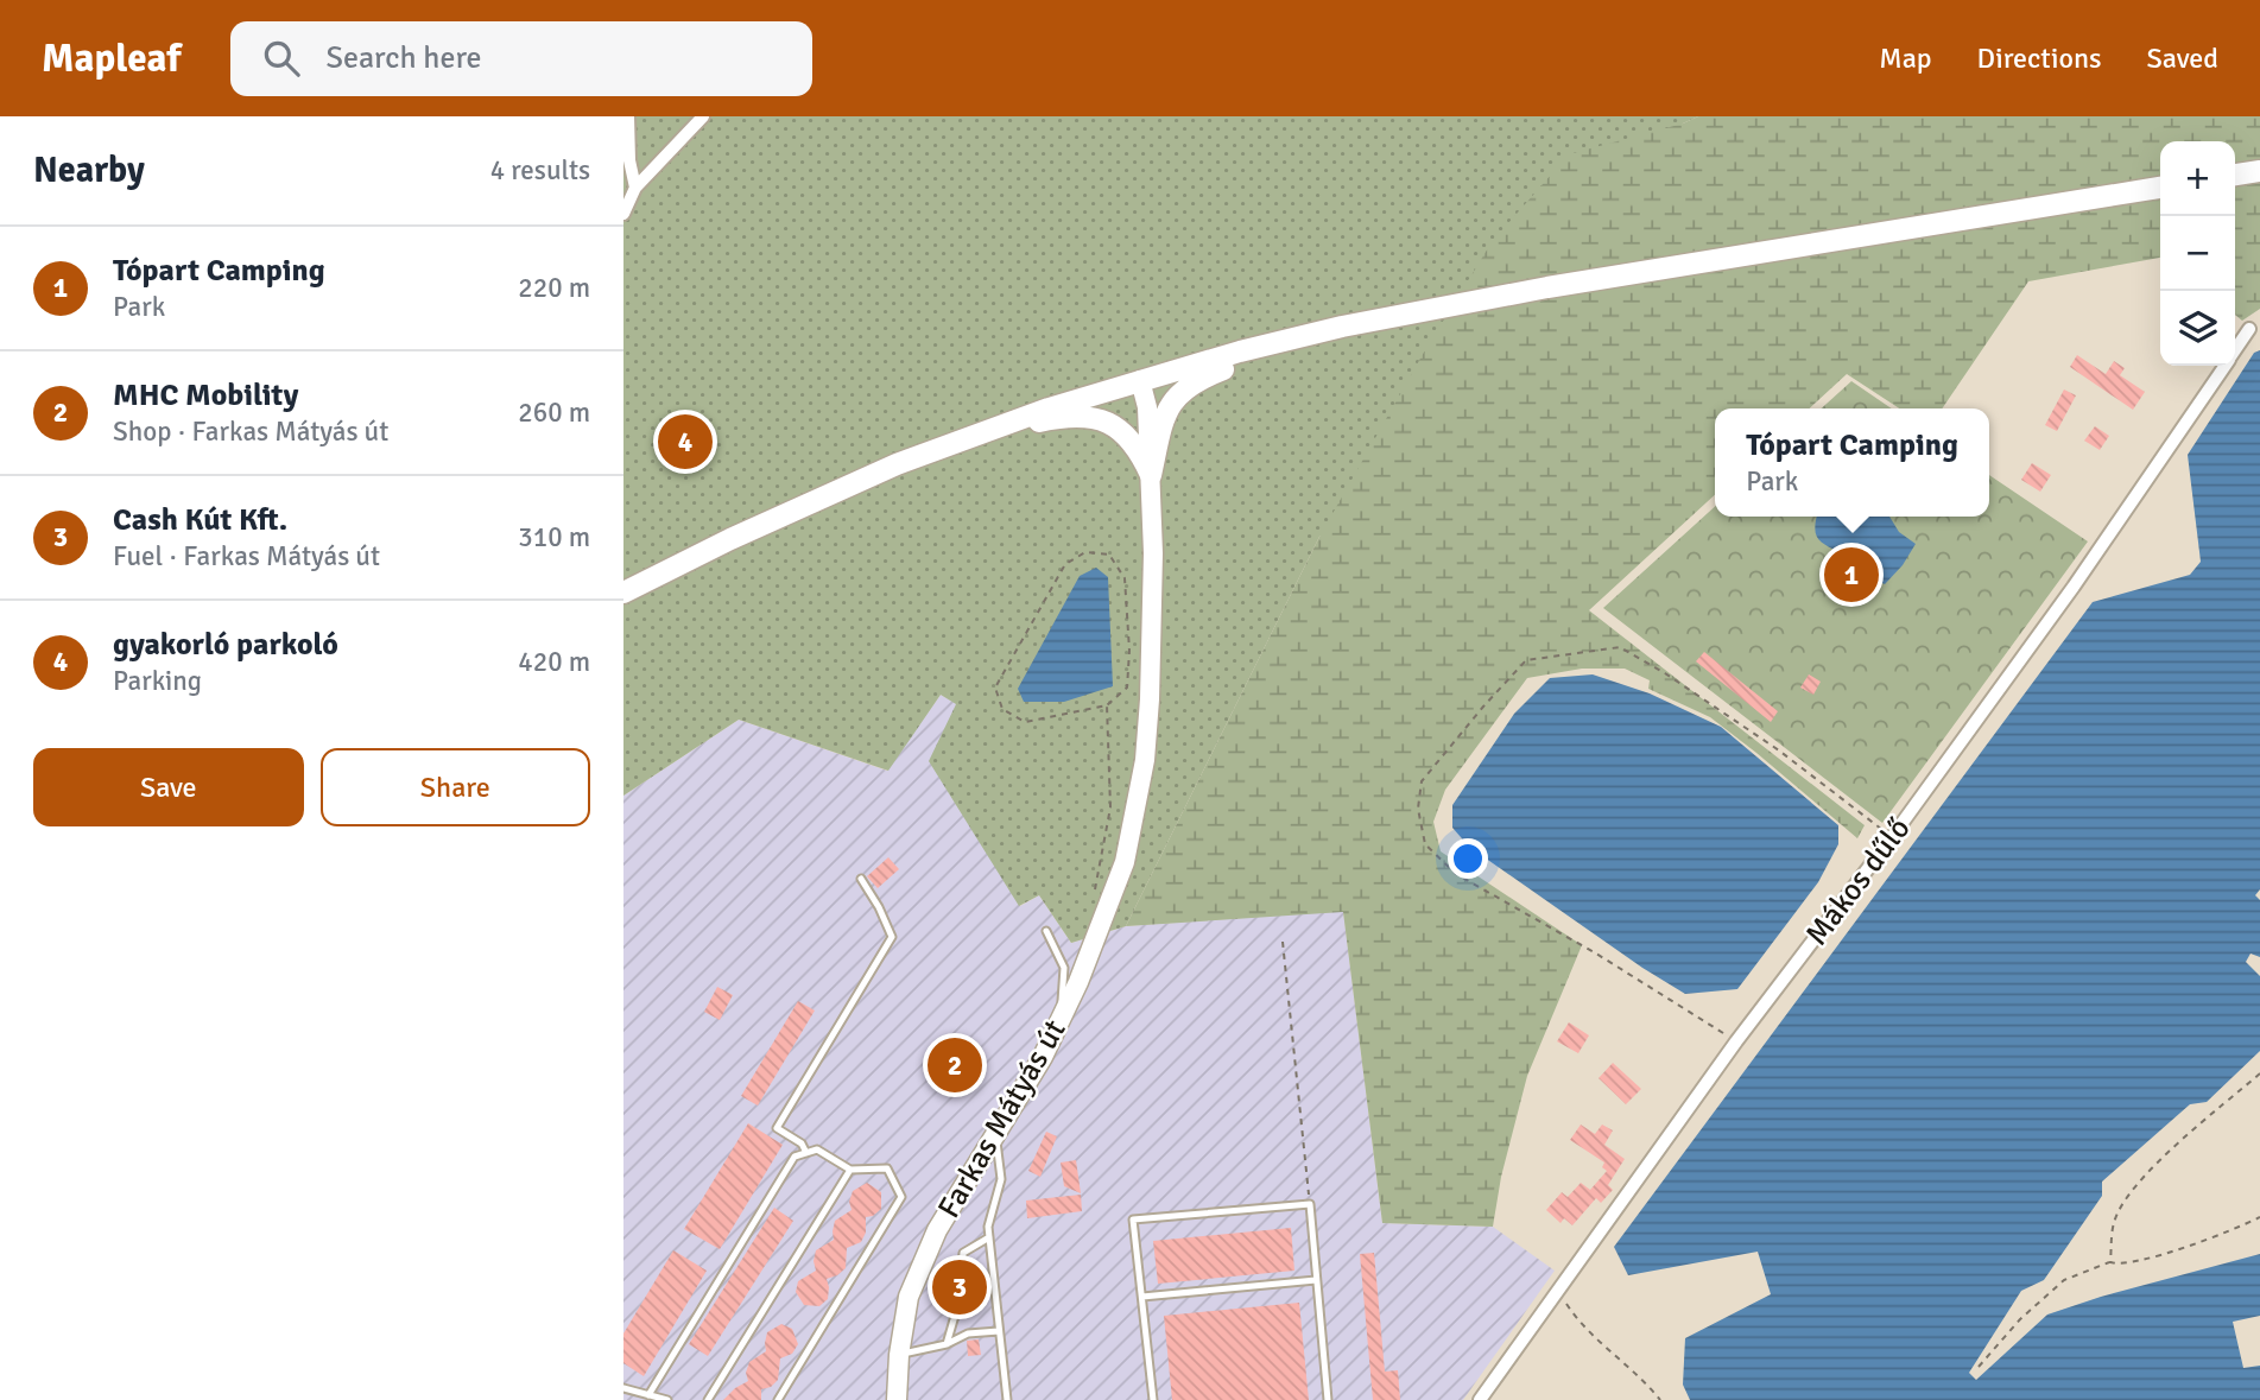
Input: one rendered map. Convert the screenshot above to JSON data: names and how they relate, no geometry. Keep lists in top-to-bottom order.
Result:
{
  "streets": {
    "street": ["Mákos dűlő", "Farkas Mátyás út"]
  },
  "page": {
    "header": "Mapleaf",
    "search": "Search here",
    "nav": ["Map", "Directions", "Saved"],
    "heading": ["Nearby", "4 results"],
    "map_buttons": ["+", "−"],
    "list": [
      {
        "mark": "1",
        "name": "Tópart Camping",
        "note": "Park",
        "value": "220 m"
      },
      {
        "mark": "2",
        "name": "MHC Mobility",
        "note": "Shop · Farkas Mátyás út",
        "value": "260 m"
      },
      {
        "mark": "3",
        "name": "Cash Kút Kft.",
        "note": "Fuel · Farkas Mátyás út",
        "value": "310 m"
      },
      {
        "mark": "4",
        "name": "gyakorló parkoló",
        "note": "Parking",
        "value": "420 m"
      }
    ],
    "popup": ["Tópart Camping", "Park"],
    "pins": [
      "4",
      "1",
      "2",
      "3"
    ],
    "buttons": ["Save", "Share"]
  }
}
